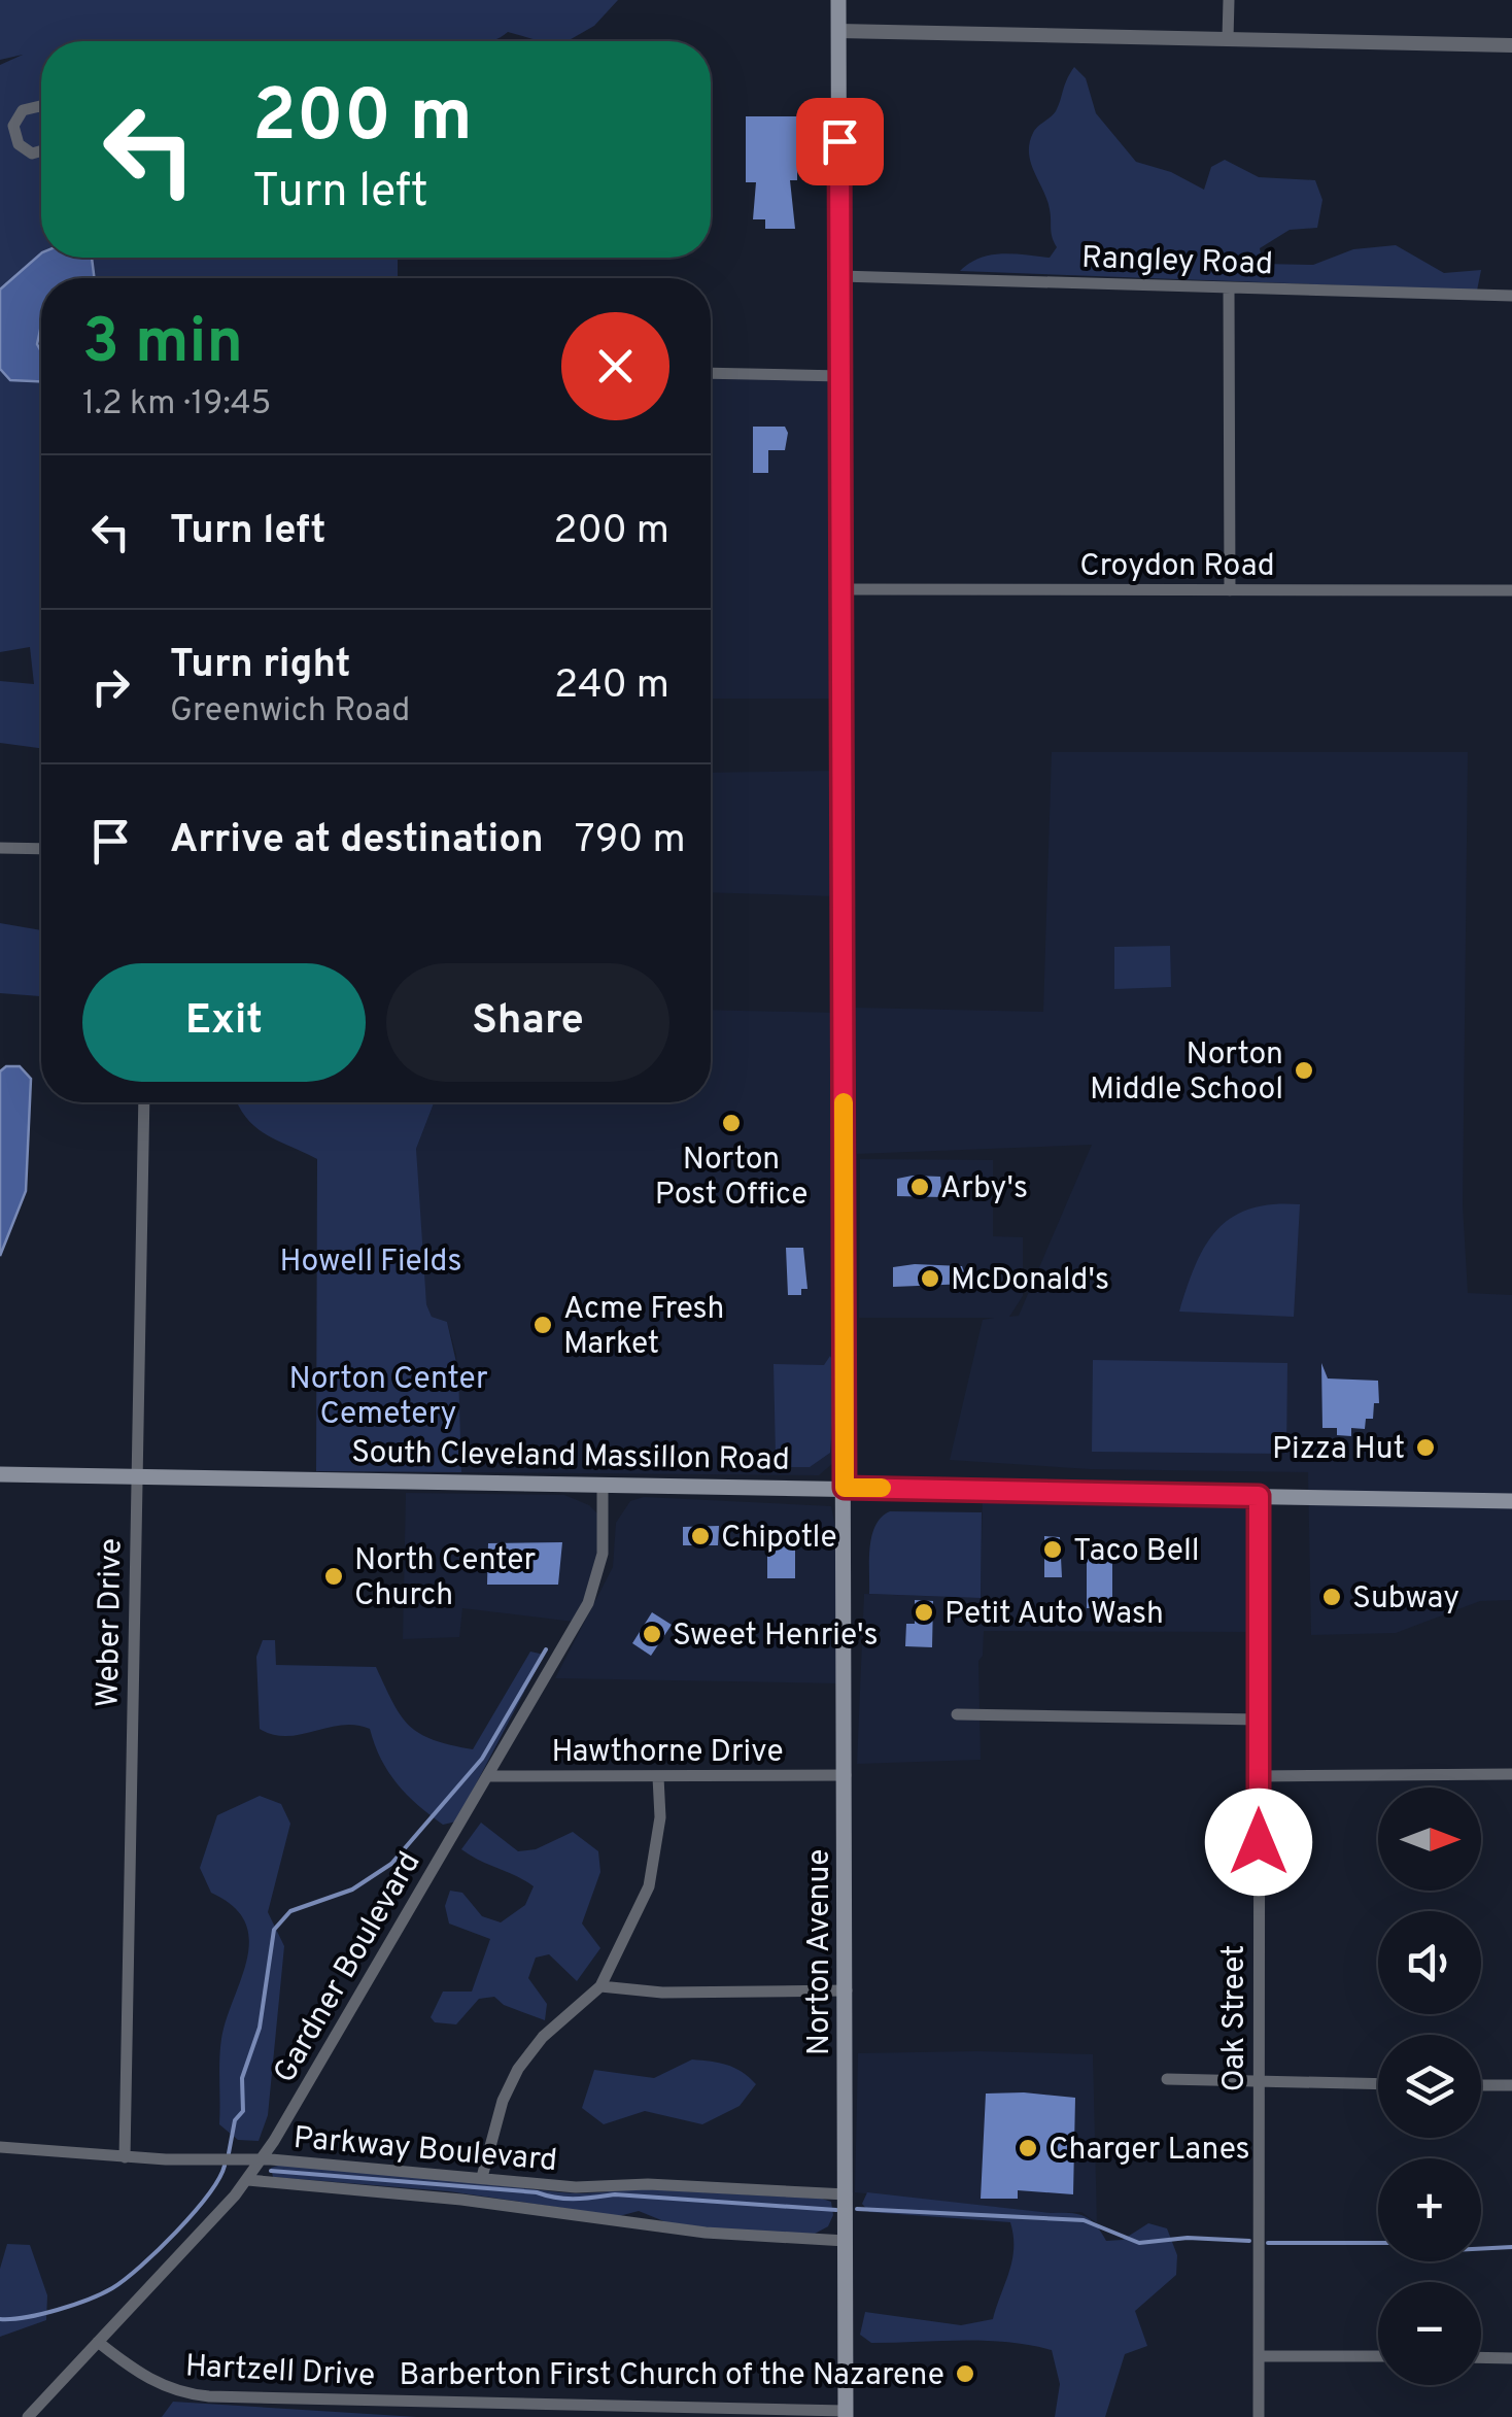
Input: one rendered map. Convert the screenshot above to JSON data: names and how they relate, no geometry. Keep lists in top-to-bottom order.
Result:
{
  "streets": {
    "main road": ["South Cleveland Massillon Road", "Norton Avenue"],
    "street": [
      "Rangley Road",
      "Croydon Road",
      "Weber Drive",
      "Hawthorne Drive",
      "Gardner Boulevard",
      "Oak Street",
      "Parkway Boulevard",
      "Hartzell Drive"
    ]
  },
  "crossings": [
    ["Rangley Road", "Norton Avenue"],
    ["Croydon Road", "Norton Avenue"],
    ["South Cleveland Massillon Road", "Weber Drive"],
    ["South Cleveland Massillon Road", "Norton Avenue"],
    ["South Cleveland Massillon Road", "Gardner Boulevard"],
    ["South Cleveland Massillon Road", "Oak Street"],
    ["Weber Drive", "Parkway Boulevard"],
    ["Hawthorne Drive", "Norton Avenue"],
    ["Hawthorne Drive", "Gardner Boulevard"],
    ["Norton Avenue", "Parkway Boulevard"],
    ["Norton Avenue", "Hartzell Drive"],
    ["Gardner Boulevard", "Parkway Boulevard"],
    ["Gardner Boulevard", "Hartzell Drive"]
  ],
  "parks": ["Howell Fields", "Norton Center Cemetery"],
  "places": [
    "Norton Middle School",
    "Norton Post Office",
    "Arby's",
    "McDonald's",
    "Acme Fresh Market",
    "Pizza Hut",
    "Chipotle",
    "Taco Bell",
    "North Center Church",
    "Subway",
    "Petit Auto Wash",
    "Sweet Henrie's",
    "Charger Lanes",
    "Barberton First Church of the Nazarene"
  ],
  "north": "right",
  "page": {
    "turn": ["200 m", "Turn left"],
    "heading": ["3 min", "1.2 km · 19:45"],
    "list": [
      {
        "name": "Turn left",
        "value": "200 m"
      },
      {
        "name": "Turn right",
        "note": "Greenwich Road",
        "value": "240 m"
      },
      {
        "name": "Arrive at destination",
        "value": "790 m"
      }
    ],
    "buttons": ["Exit", "Share"],
    "map_buttons": ["+", "−"]
  }
}
